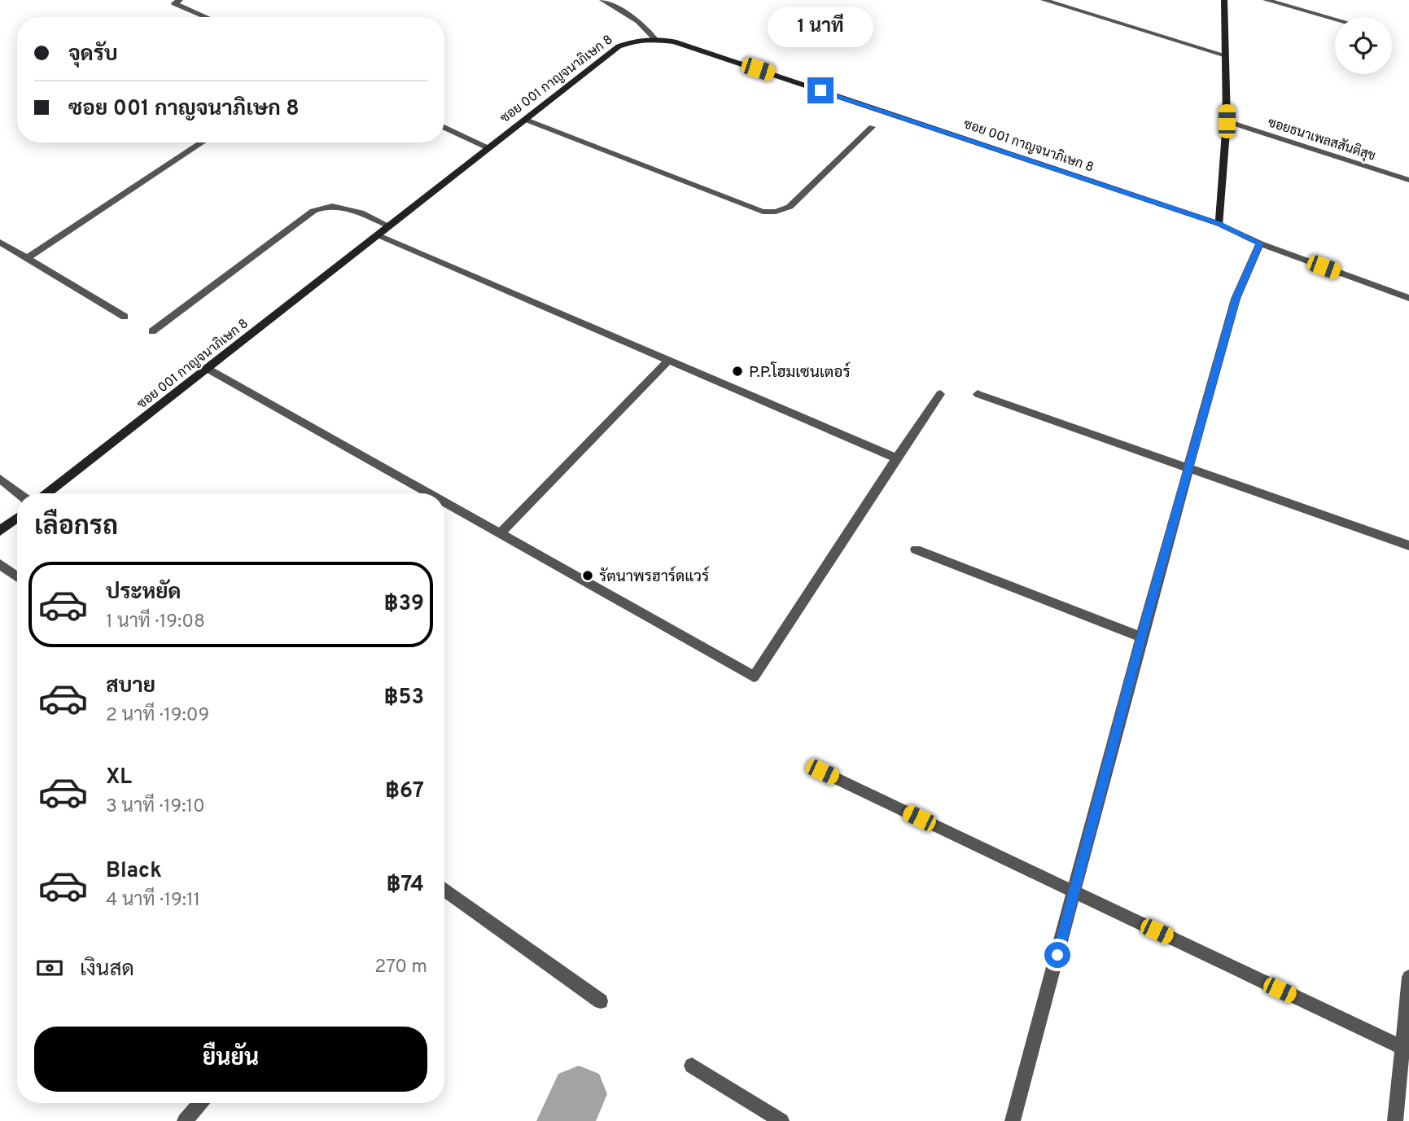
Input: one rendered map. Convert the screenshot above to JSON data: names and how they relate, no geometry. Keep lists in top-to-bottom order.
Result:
{
  "streets": {
    "street": ["ซอย 001 กาญจนาภิเษก 8", "ซอยธนาเพลสสันติสุข"]
  },
  "places": ["P.P.โฮมเซนเตอร์", "รัตนาพรฮาร์ดแวร์"],
  "page": {
    "bubble": "1 นาที",
    "banner": ["จุดรับ", "ซอย 001 กาญจนาภิเษก 8"],
    "heading": "เลือกรถ",
    "list": [
      {
        "name": "ประหยัด",
        "note": "1 นาที · 19:08",
        "value": "฿39"
      },
      {
        "name": "สบาย",
        "note": "2 นาที · 19:09",
        "value": "฿53"
      },
      {
        "name": "XL",
        "note": "3 นาที · 19:10",
        "value": "฿67"
      },
      {
        "name": "Black",
        "note": "4 นาที · 19:11",
        "value": "฿74"
      }
    ],
    "pay": ["เงินสด", "270 m"],
    "buttons": "ยืนยัน"
  }
}
